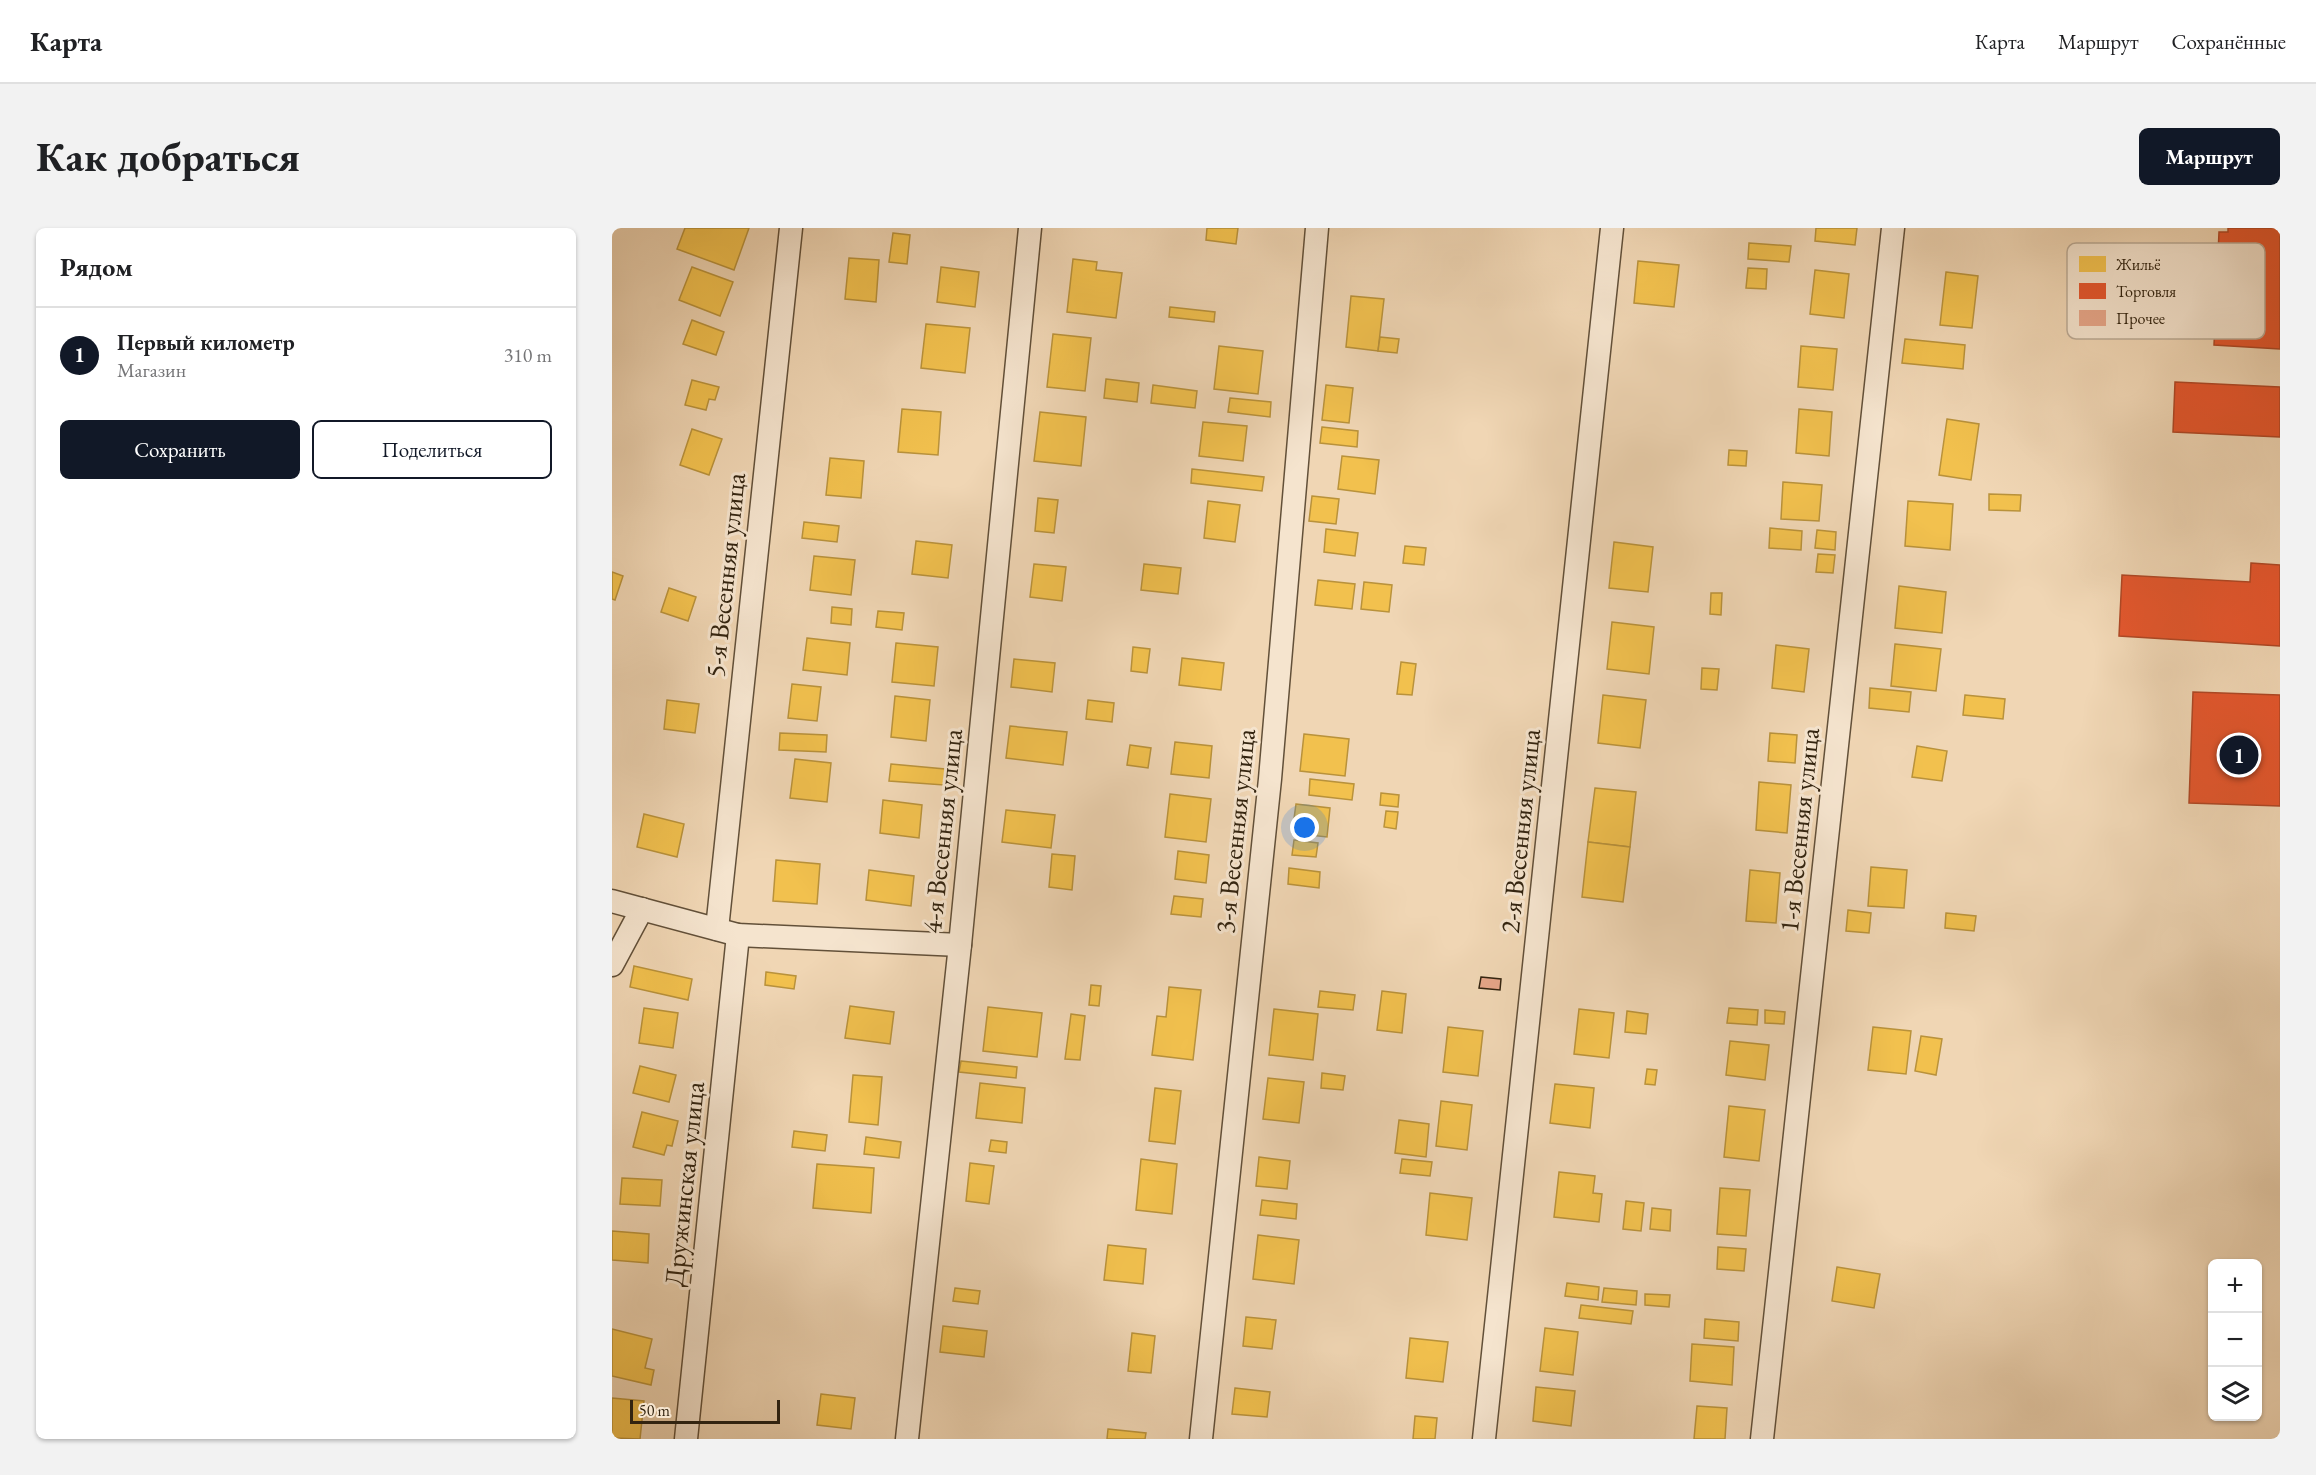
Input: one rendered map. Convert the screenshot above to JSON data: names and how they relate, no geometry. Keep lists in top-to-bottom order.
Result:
{
  "streets": {
    "street": [
      "5-я Весенняя улица",
      "1-я Весенняя улица",
      "4-я Весенняя улица",
      "3-я Весенняя улица",
      "2-я Весенняя улица",
      "Дружинская улица"
    ]
  },
  "crossings": [
    ["5-я Весенняя улица", "Дружинская улица"]
  ],
  "legend": ["Жильё", "Торговля", "Прочее"],
  "scale_bar": "50 m",
  "page": {
    "header": "Карта",
    "nav": ["Карта", "Маршрут", "Сохранённые"],
    "buttons": [
      "Маршрут",
      ["Сохранить", "Поделиться"]
    ],
    "title": "Как добраться",
    "heading": "Рядом",
    "list": [
      {
        "mark": "1",
        "name": "Первый километр",
        "note": "Магазин",
        "value": "310 m"
      }
    ],
    "pins": "1",
    "map_buttons": ["+", "−"],
    "scale": "50 m"
  }
}
